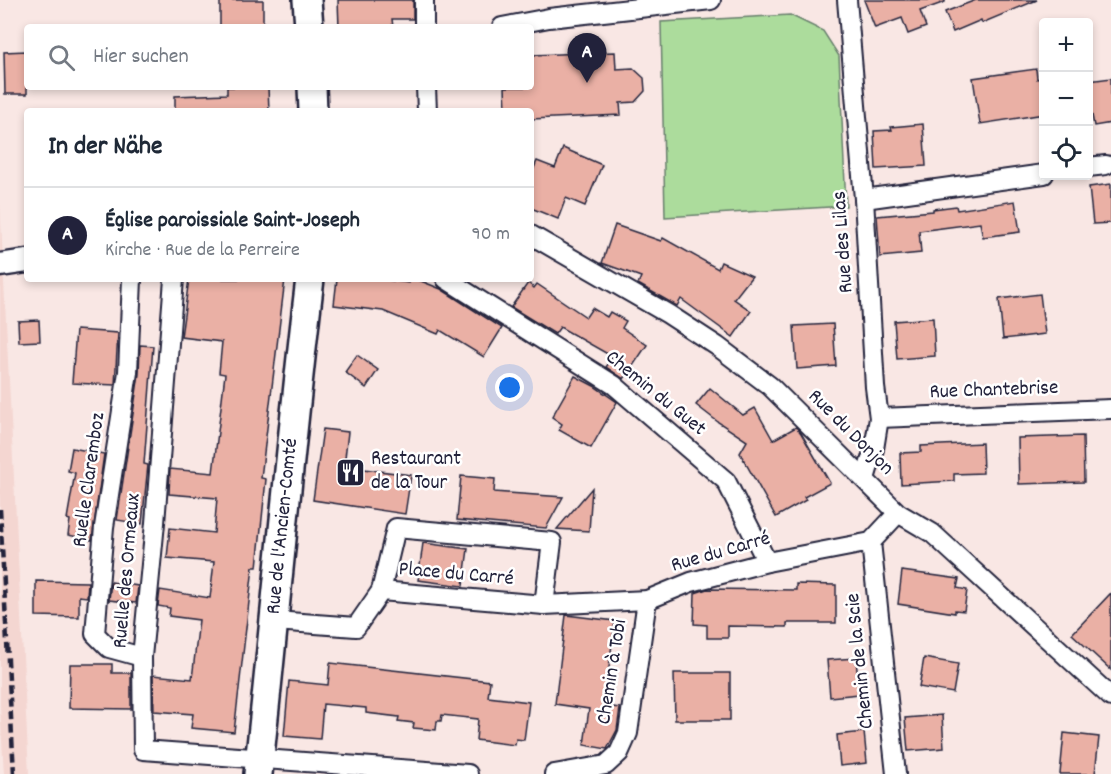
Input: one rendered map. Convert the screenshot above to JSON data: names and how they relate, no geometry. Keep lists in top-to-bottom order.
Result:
{
  "streets": {
    "main road": ["Rue de l'Ancien-Comté"],
    "street": [
      "Rue des Lilas",
      "Rue Chantebrise",
      "Chemin du Guet",
      "Rue du Donjon",
      "Ruelle Claremboz",
      "Rue du Carré",
      "Ruelle des Ormeaux",
      "Place du Carré",
      "Chemin de la Scie",
      "Chemin à Tobi"
    ]
  },
  "crossings": [
    ["Rue des Lilas", "Rue Chantebrise"],
    ["Rue des Lilas", "Rue du Donjon"],
    ["Chemin du Guet", "Rue du Carré"],
    ["Ruelle Claremboz", "Ruelle des Ormeaux"],
    ["Rue de l'Ancien-Comté", "Ruelle des Ormeaux"],
    ["Rue de l'Ancien-Comté", "Place du Carré"],
    ["Rue du Carré", "Place du Carré"],
    ["Rue du Carré", "Chemin de la Scie"],
    ["Rue du Carré", "Chemin à Tobi"]
  ],
  "places": {
    "restaurant": ["Restaurant de la Tour"]
  },
  "page": {
    "map_buttons": ["+", "−"],
    "search": "Hier suchen",
    "pins": "A",
    "heading": "In der Nähe",
    "list": [
      {
        "mark": "A",
        "name": "Église paroissiale Saint-Joseph",
        "note": "Kirche · Rue de la Perreire",
        "value": "90 m"
      }
    ]
  }
}
